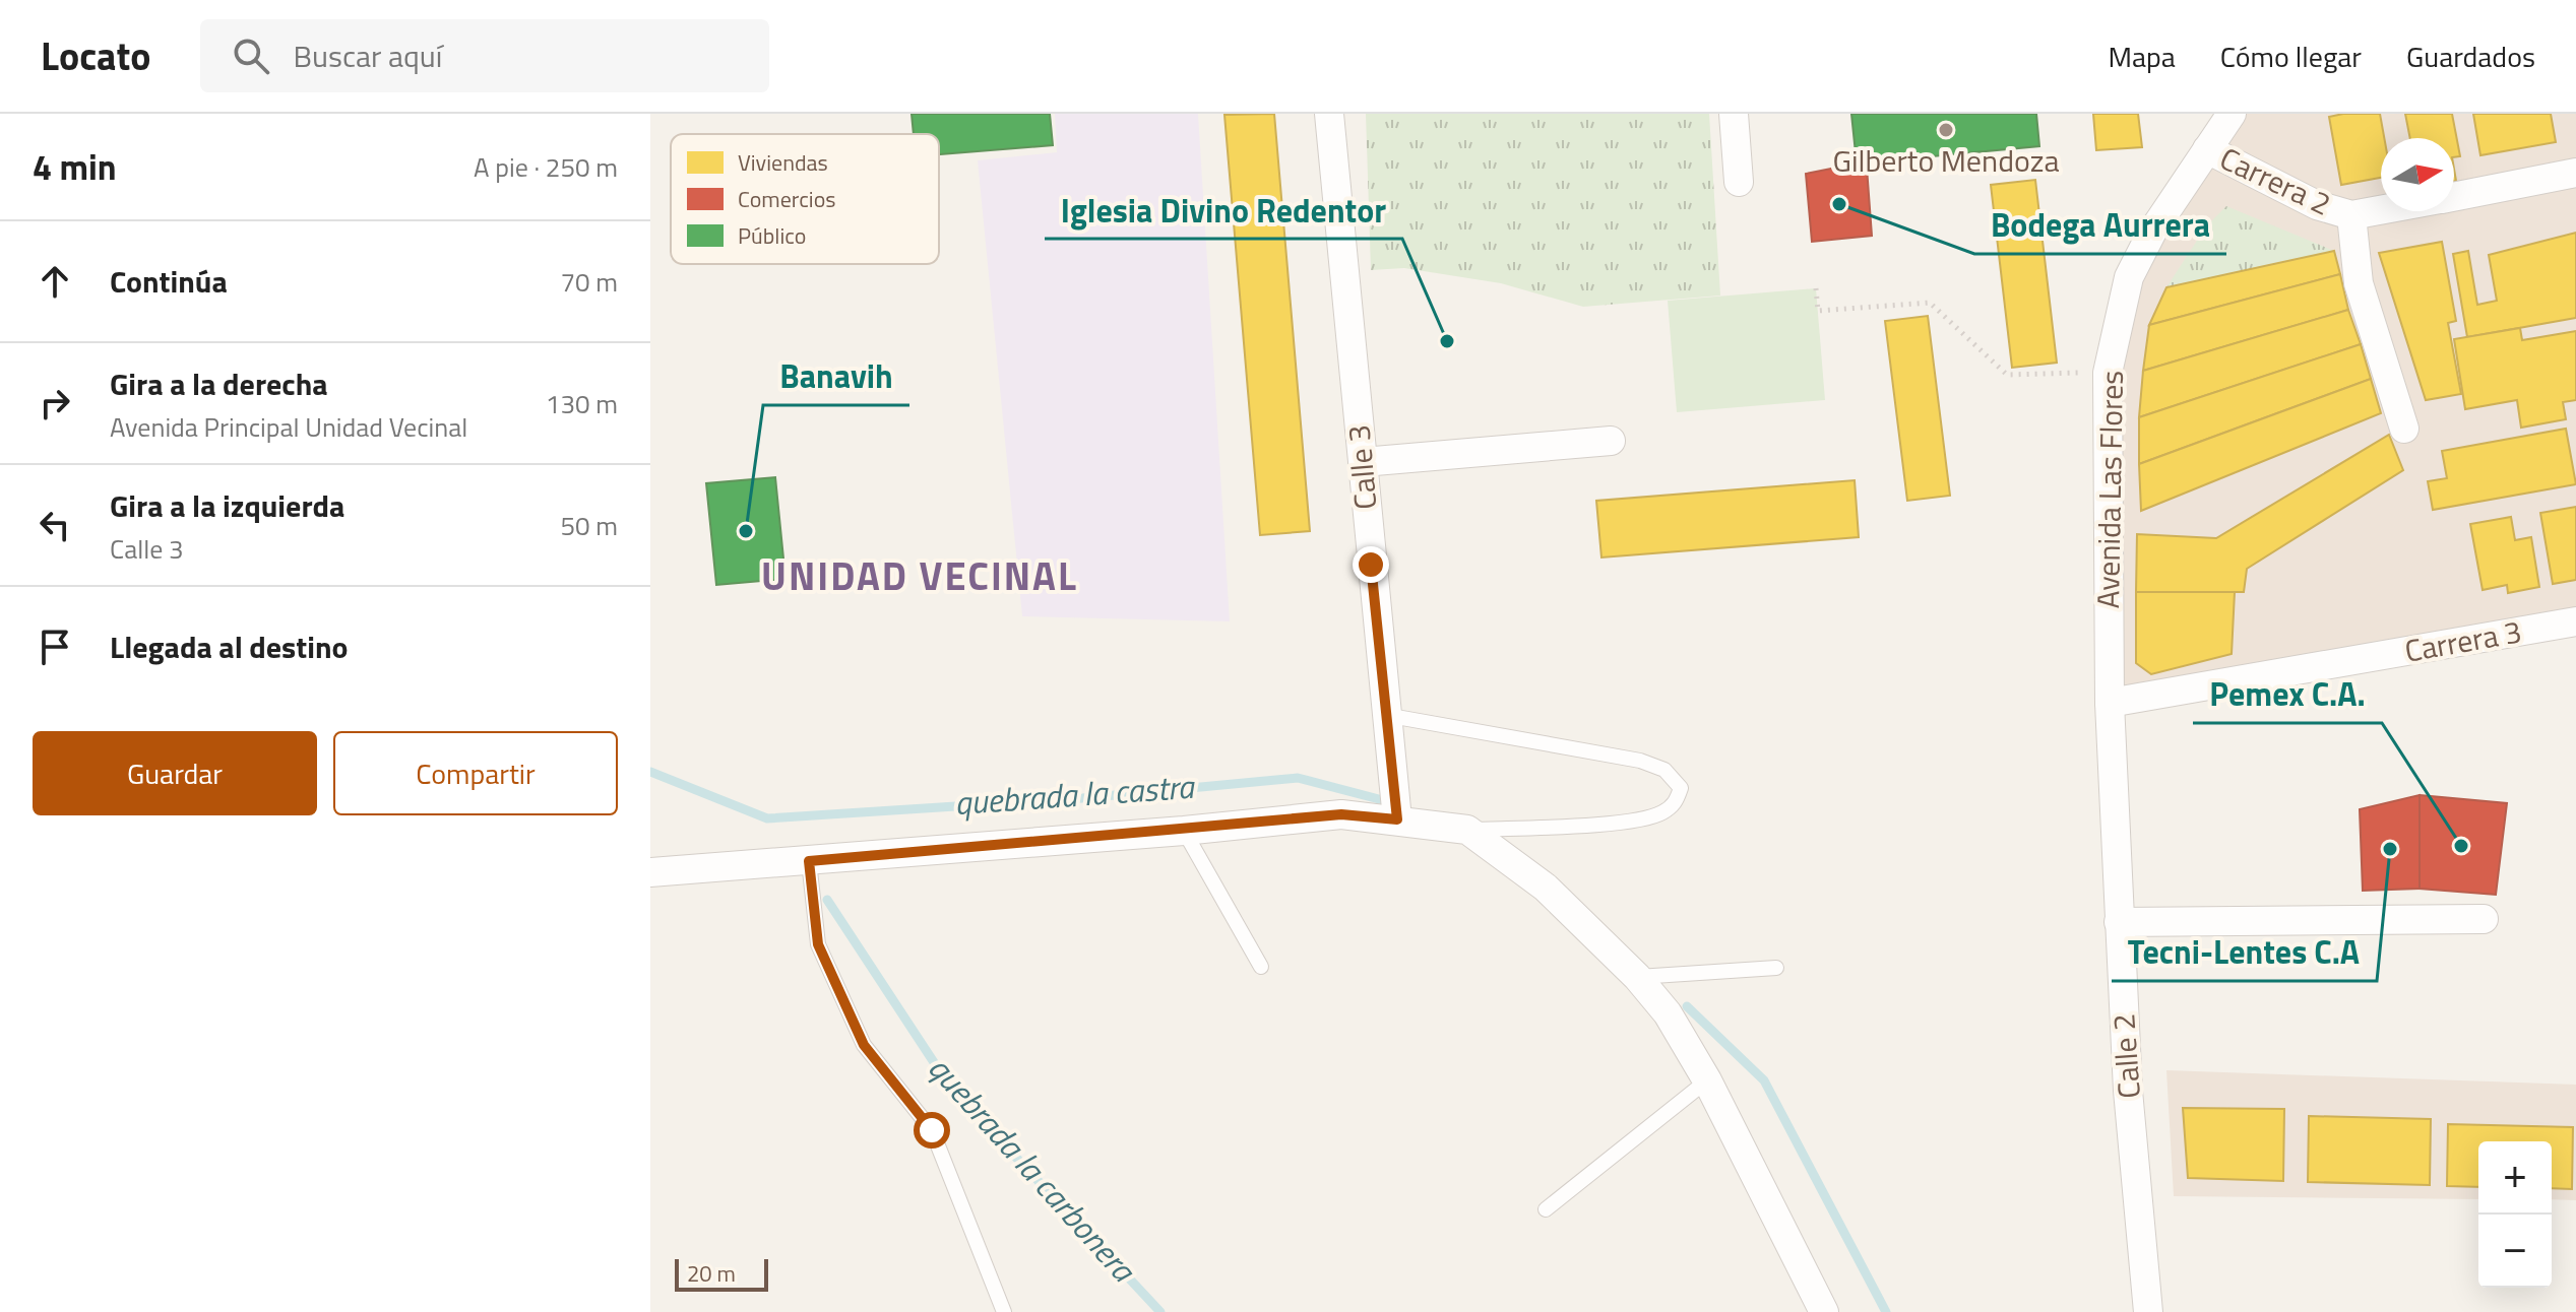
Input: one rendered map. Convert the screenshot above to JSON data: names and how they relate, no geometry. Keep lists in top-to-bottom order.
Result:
{
  "streets": {
    "street": [
      "Carrera 2",
      "Calle 3",
      "Avenida Las Flores",
      "Carrera 3",
      "Calle 2"
    ]
  },
  "crossings": [
    ["Carrera 2", "Avenida Las Flores"],
    ["Avenida Las Flores", "Carrera 3"],
    ["Avenida Las Flores", "Calle 2"],
    ["Carrera 3", "Calle 2"]
  ],
  "districts": ["UNIDAD VECINAL"],
  "water": ["quebrada la castra", "quebrada la carbonera"],
  "places": [
    "Gilberto Mendoza",
    "Bodega Aurrera",
    "Iglesia Divino Redentor",
    "Banavih",
    "Pemex C.A.",
    "Tecni-Lentes C.A"
  ],
  "legend": ["Viviendas", "Comercios", "Público"],
  "scale_bar": "20 m",
  "north": "right",
  "page": {
    "header": "Locato",
    "search": "Buscar aquí",
    "nav": ["Mapa", "Cómo llegar", "Guardados"],
    "heading": ["4 min", "A pie · 250 m"],
    "list": [
      ["Continúa", "70 m"],
      ["Gira a la derecha", "Avenida Principal Unidad Vecinal", "130 m"],
      ["Gira a la izquierda", "Calle 3", "50 m"],
      "Llegada al destino"
    ],
    "buttons": ["Guardar", "Compartir"],
    "map_buttons": ["+", "−"],
    "scale": "20 m"
  }
}
